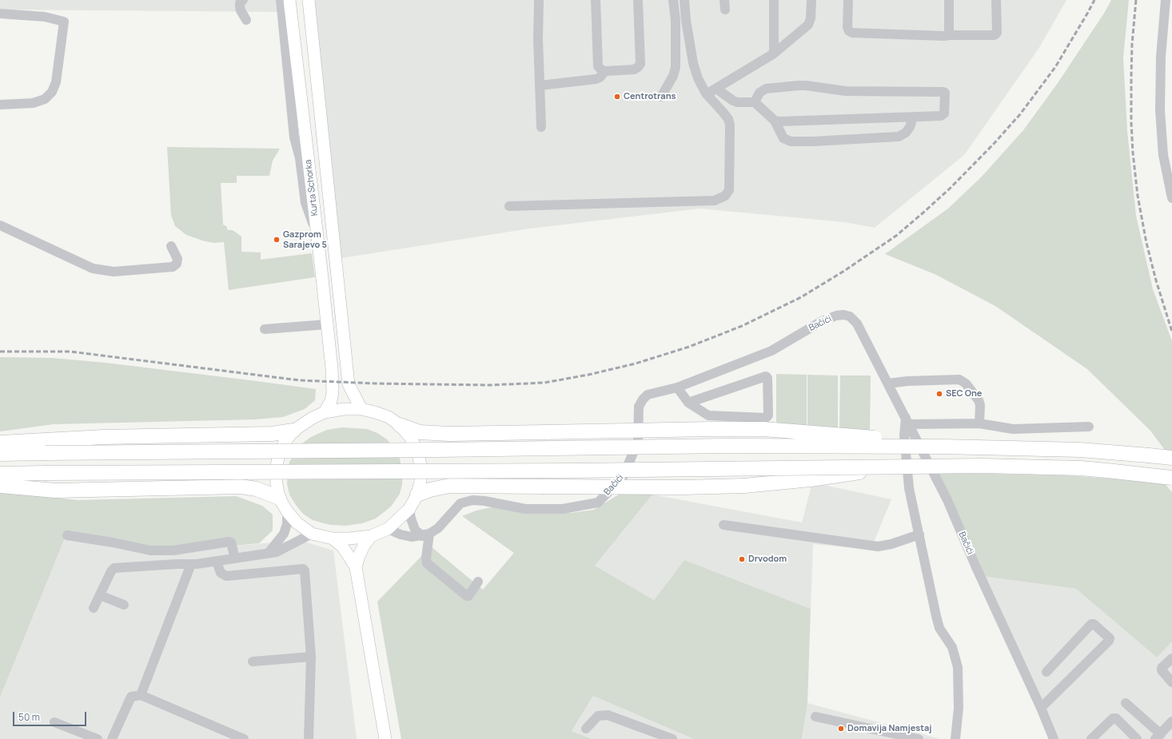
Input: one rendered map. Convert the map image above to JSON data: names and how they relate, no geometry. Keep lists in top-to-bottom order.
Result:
{
  "streets": {
    "main road": ["Kurta Schorka"],
    "street": ["Bačići"]
  },
  "places": [
    "Centrotrans",
    "Gazprom Sarajevo 5",
    "SEC One",
    "Drvodom",
    "Domavija Namjestaj"
  ],
  "scale_bar": "50 m"
}
